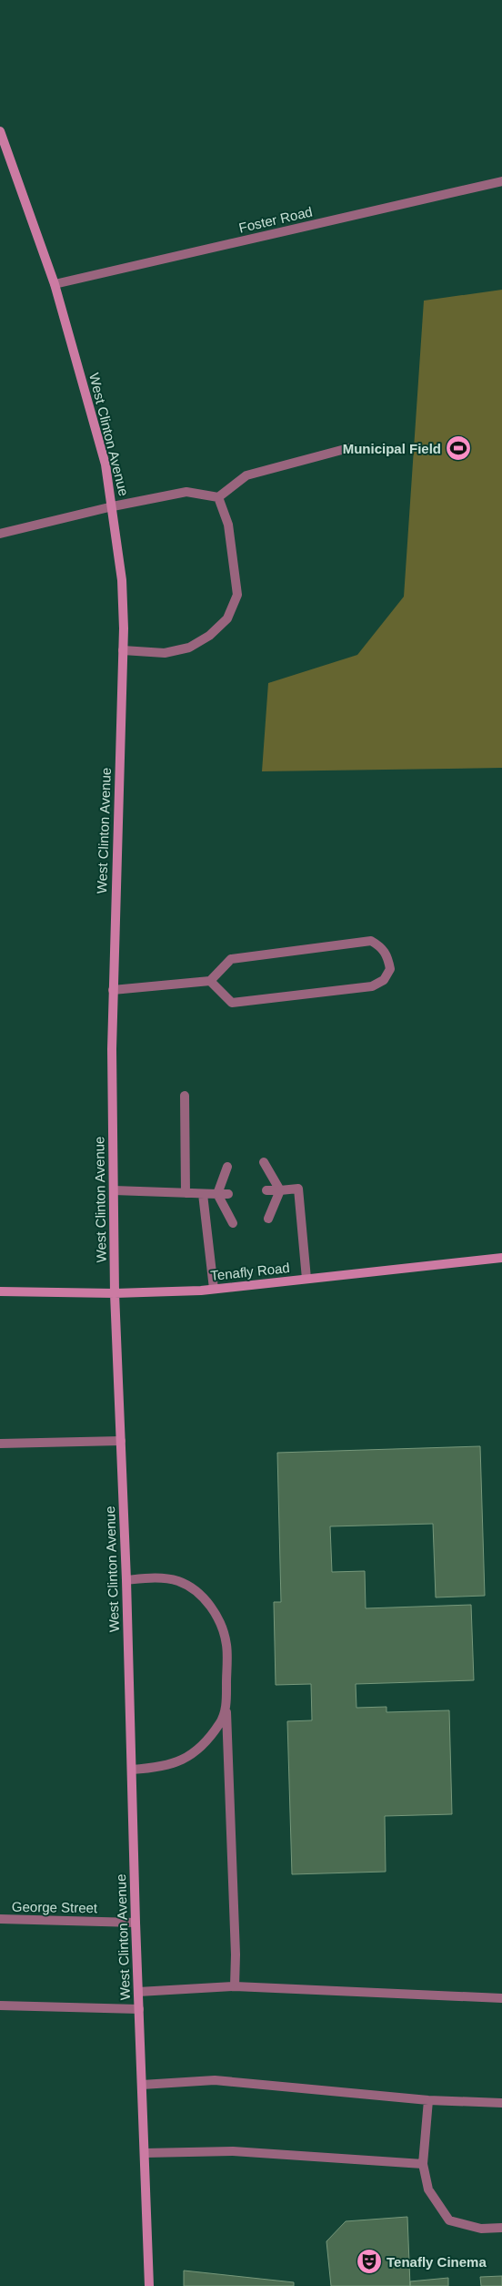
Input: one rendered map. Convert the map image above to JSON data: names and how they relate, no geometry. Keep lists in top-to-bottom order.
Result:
{
  "streets": {
    "street": [
      "Foster Road",
      "West Clinton Avenue",
      "Tenafly Road",
      "George Street"
    ]
  },
  "crossings": [
    ["Foster Road", "West Clinton Avenue"],
    ["West Clinton Avenue", "Tenafly Road"],
    ["West Clinton Avenue", "George Street"]
  ],
  "places": {
    "sports": ["Municipal Field"],
    "theatre": ["Tenafly Cinema"]
  }
}
